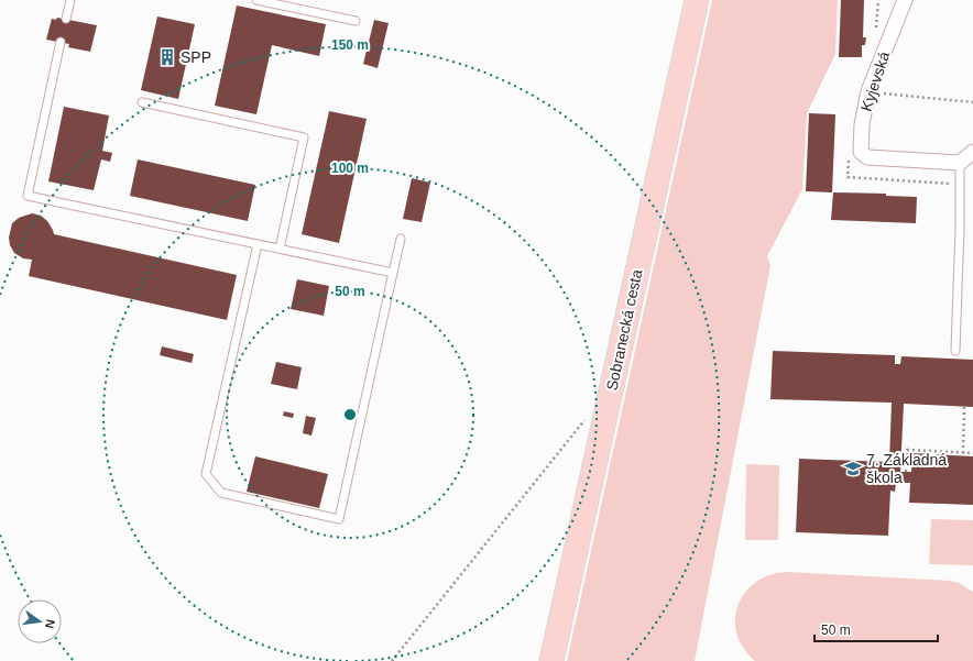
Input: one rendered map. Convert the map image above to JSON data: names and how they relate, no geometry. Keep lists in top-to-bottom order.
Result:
{
  "streets": {
    "main road": ["Sobranecká cesta"],
    "street": ["Kyjevská"]
  },
  "places": {
    "building": ["SPP"],
    "school or university": ["7. Základná škola"]
  },
  "scale_bar": "50 m",
  "north": "right",
  "rings": ["150 m", "100 m", "50 m"]
}
